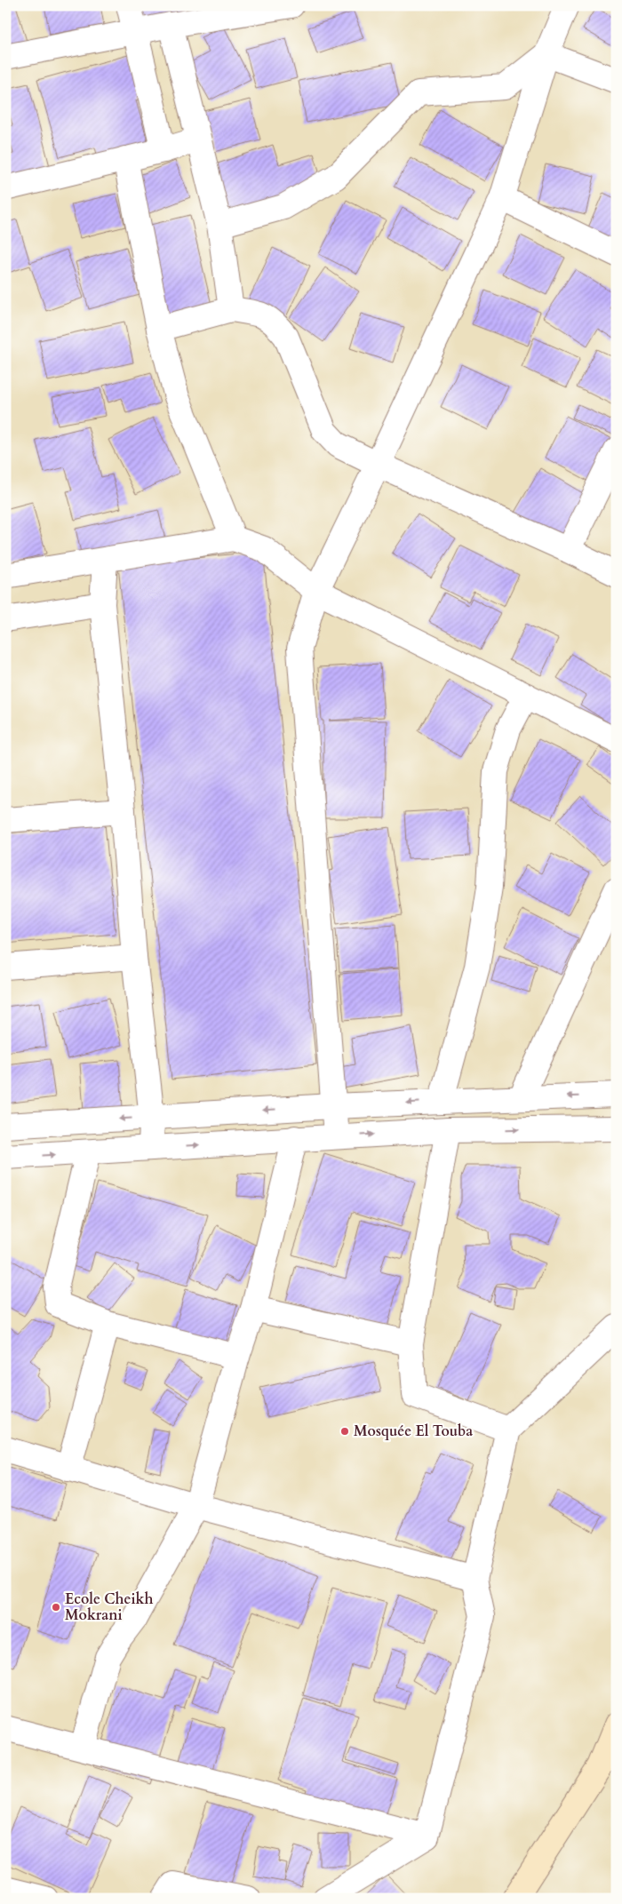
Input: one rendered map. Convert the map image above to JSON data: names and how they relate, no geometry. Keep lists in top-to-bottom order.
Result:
{
  "places": ["Mosquée El Touba", "Ecole Cheikh Mokrani"]
}
